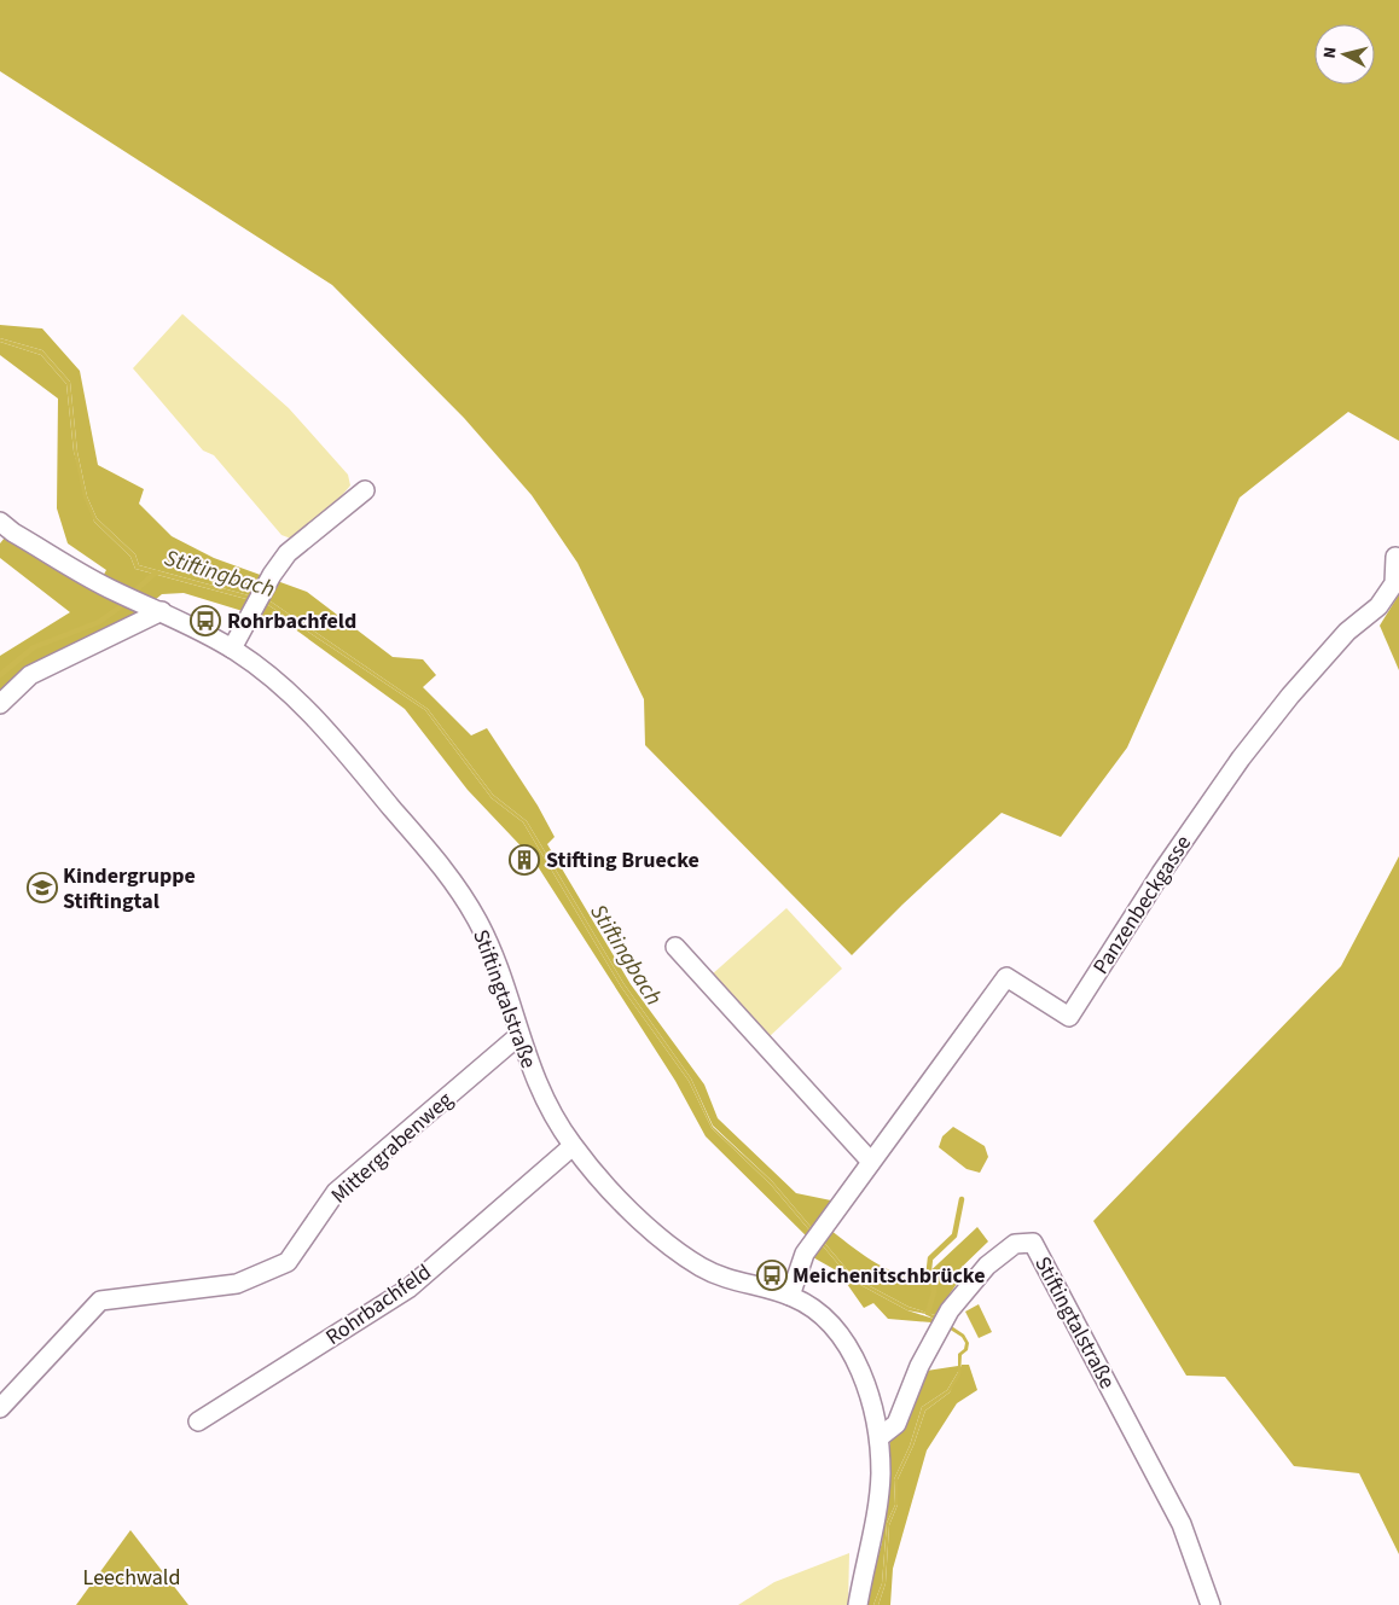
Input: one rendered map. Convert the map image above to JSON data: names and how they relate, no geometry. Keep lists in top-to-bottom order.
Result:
{
  "streets": {
    "street": [
      "Panzenbeckgasse",
      "Stiftingtalstraße",
      "Mittergrabenweg",
      "Rohrbachfeld"
    ]
  },
  "crossings": [
    ["Panzenbeckgasse", "Stiftingtalstraße"],
    ["Stiftingtalstraße", "Mittergrabenweg"],
    ["Stiftingtalstraße", "Rohrbachfeld"]
  ],
  "water": ["Stiftingbach"],
  "parks": ["Leechwald"],
  "places": {
    "bus stop": ["Rohrbachfeld", "Meichenitschbrücke"],
    "building": ["Stifting Bruecke"],
    "school or university": ["Kindergruppe Stiftingtal"]
  },
  "north": "left"
}
